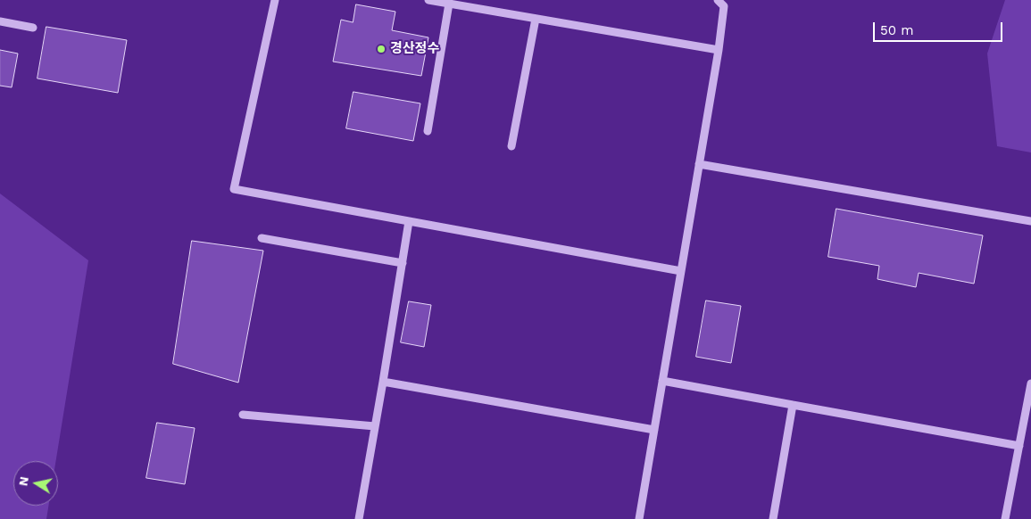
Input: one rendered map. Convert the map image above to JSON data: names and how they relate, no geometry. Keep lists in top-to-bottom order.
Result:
{
  "places": ["경산정수"],
  "scale_bar": "50 m",
  "north": "left"
}
